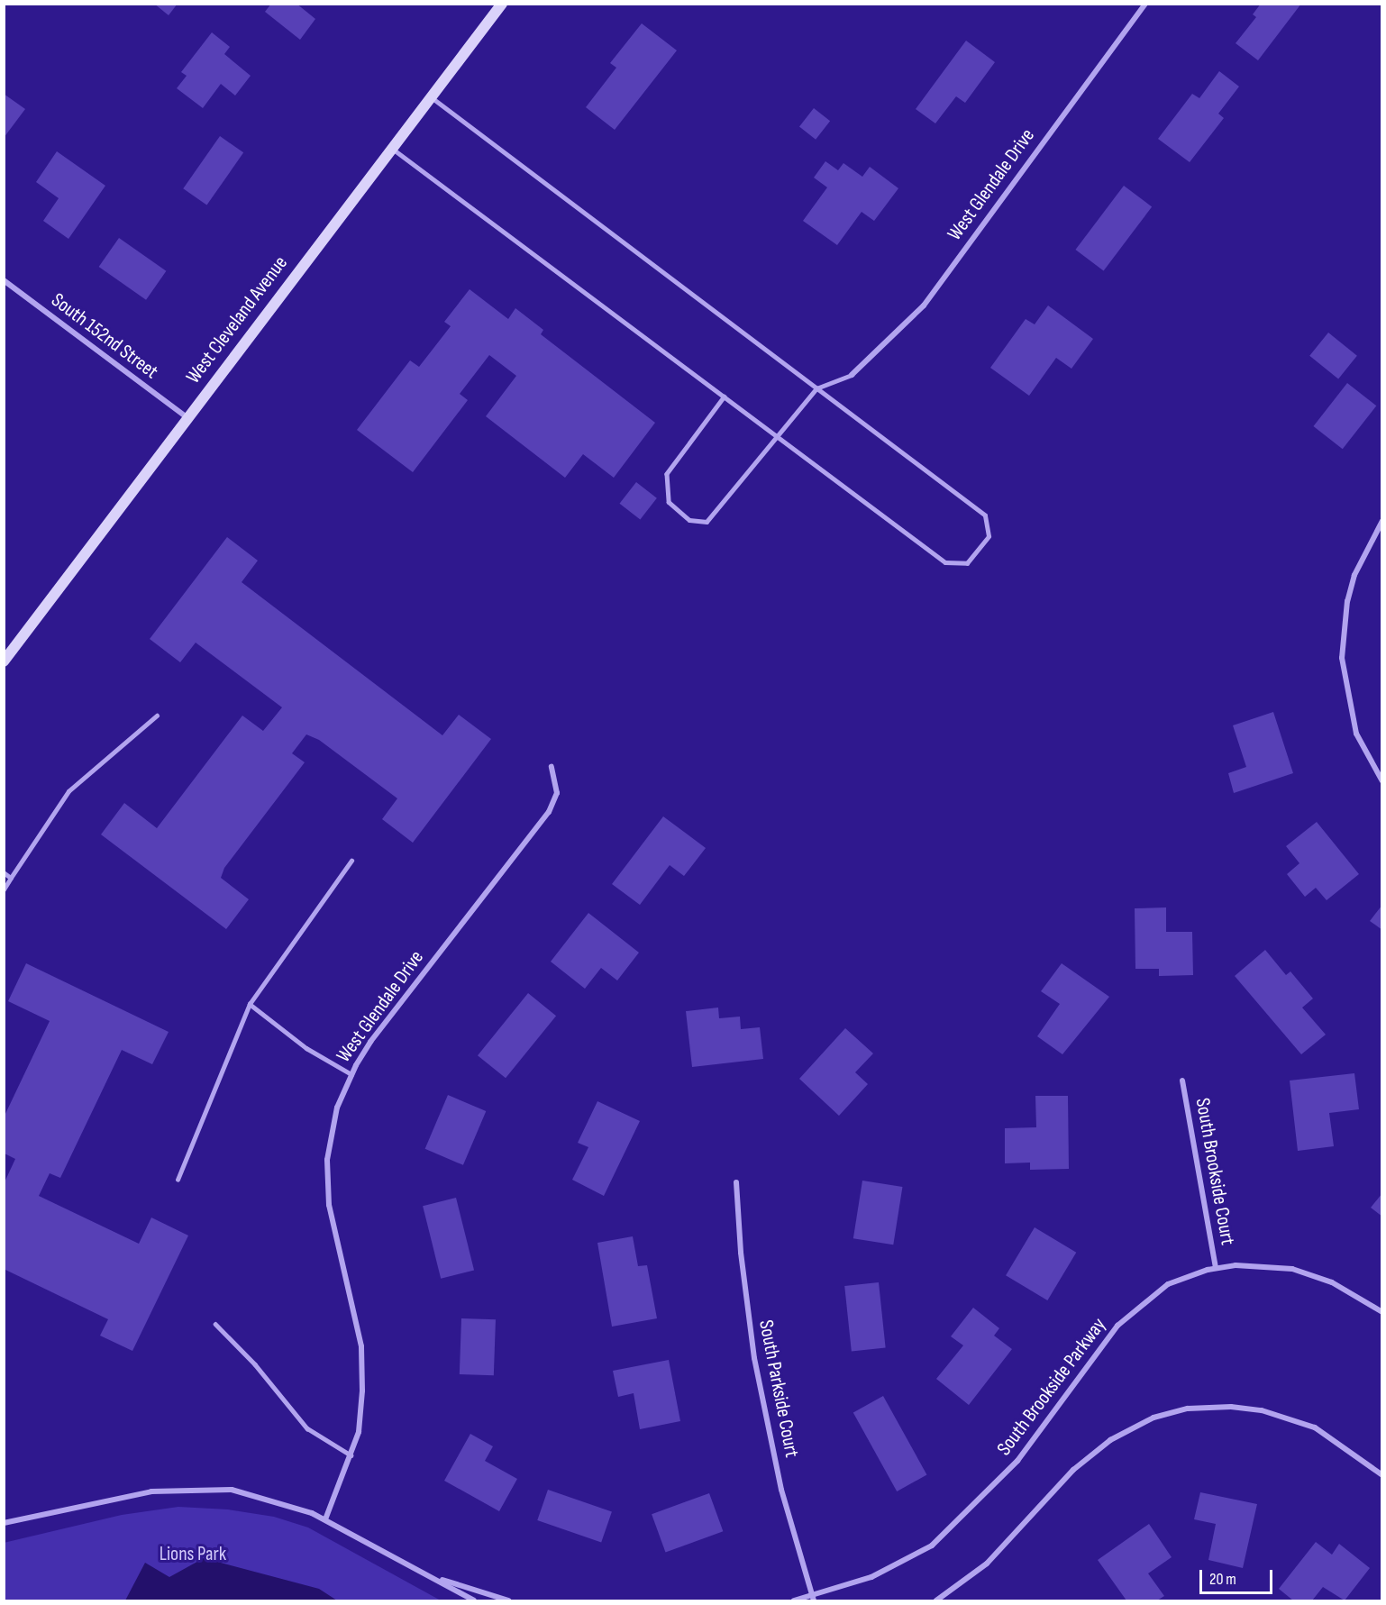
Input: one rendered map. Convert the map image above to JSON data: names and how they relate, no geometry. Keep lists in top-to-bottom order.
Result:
{
  "streets": {
    "main road": ["West Cleveland Avenue"],
    "street": [
      "West Glendale Drive",
      "South 152nd Street",
      "South Brookside Court",
      "South Brookside Parkway",
      "South Parkside Court"
    ]
  },
  "crossings": [
    ["West Cleveland Avenue", "South 152nd Street"],
    ["South Brookside Court", "South Brookside Parkway"],
    ["South Brookside Parkway", "South Parkside Court"]
  ],
  "parks": ["Lions Park"],
  "scale_bar": "20 m"
}
